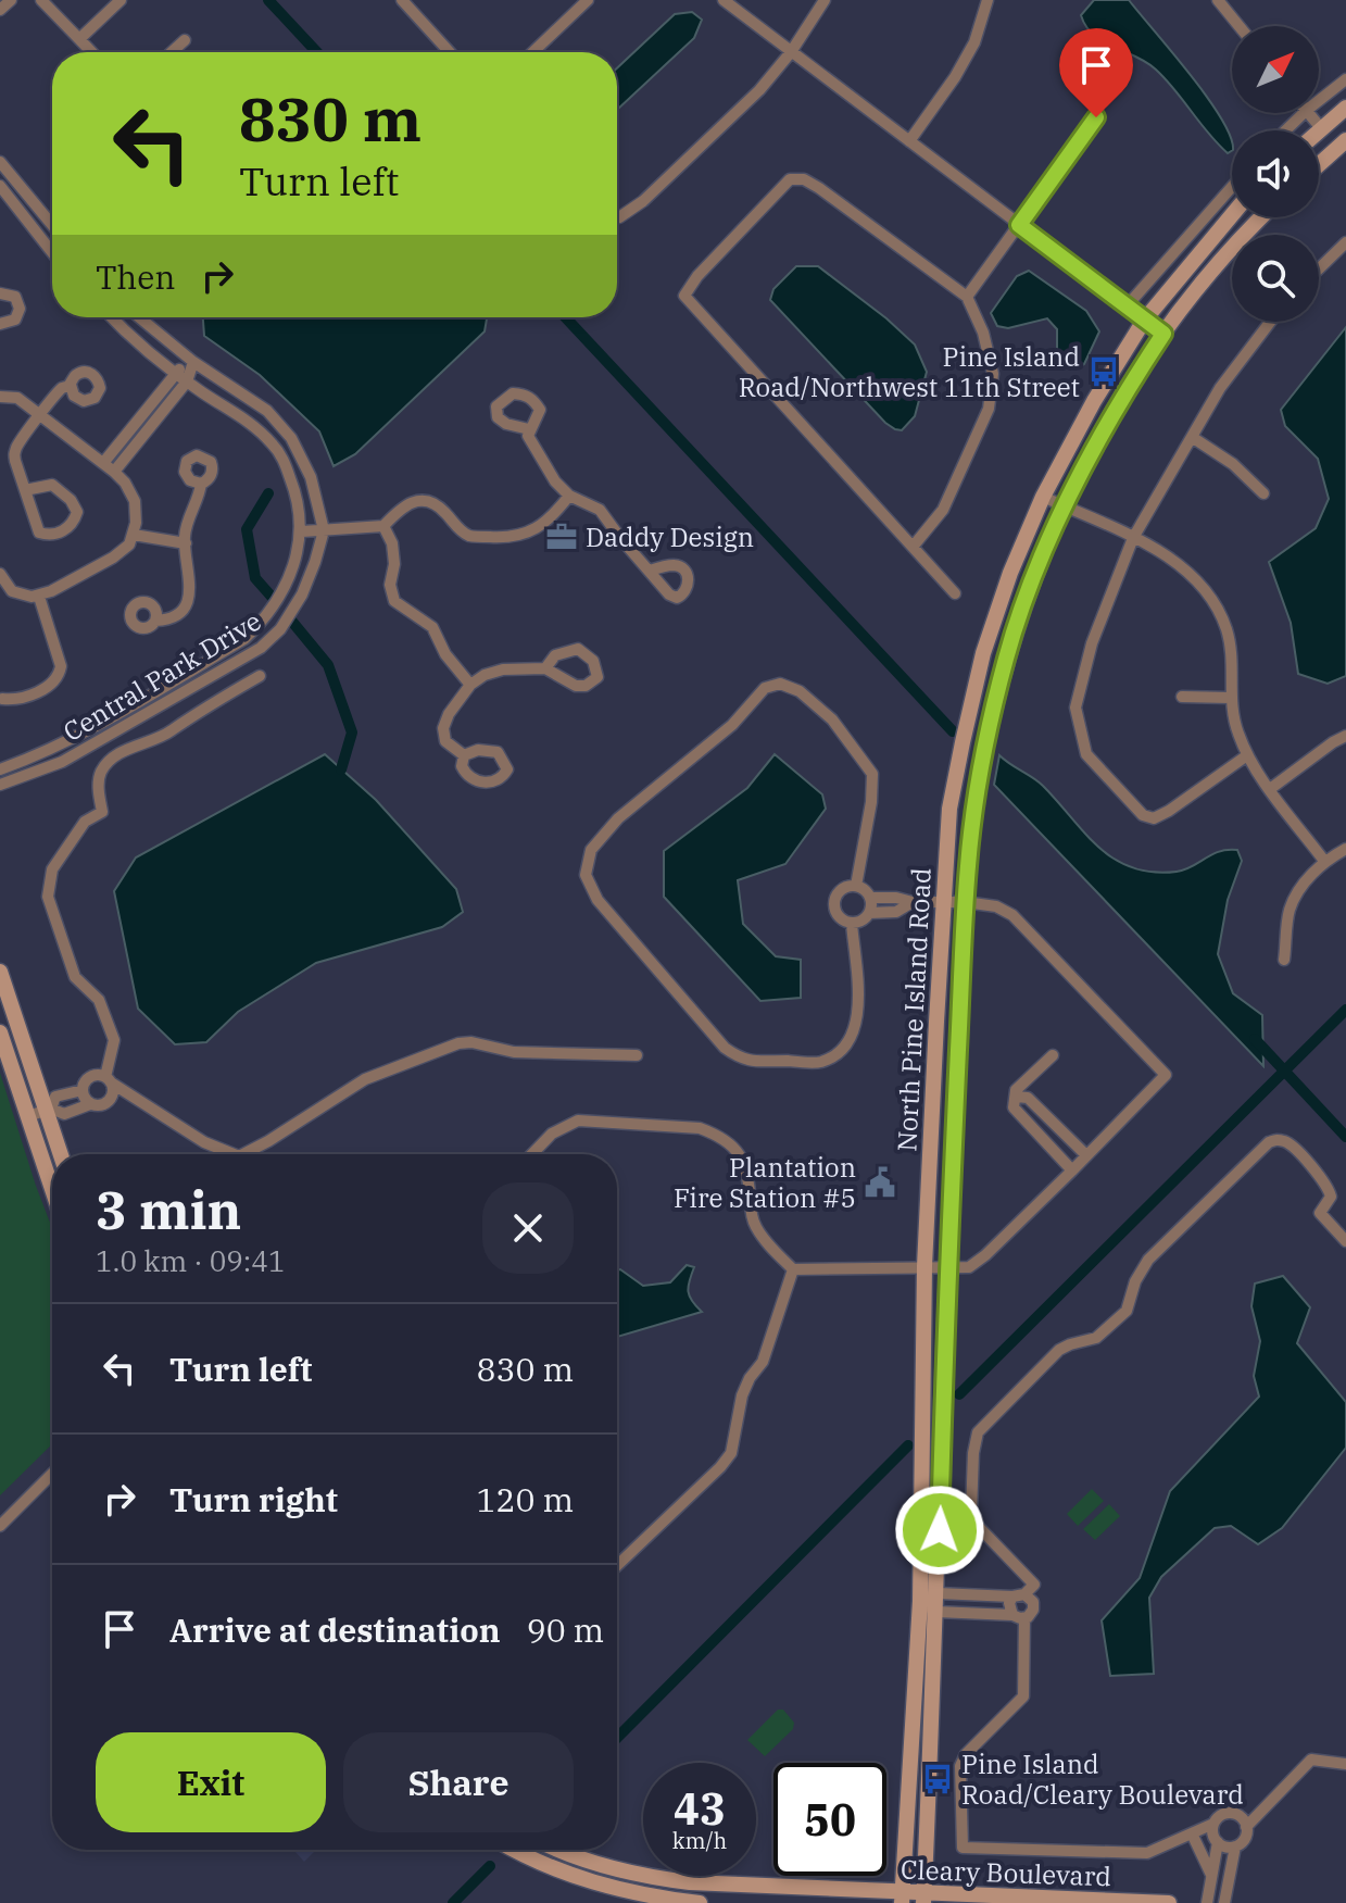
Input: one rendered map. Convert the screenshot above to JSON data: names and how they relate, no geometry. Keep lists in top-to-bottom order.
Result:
{
  "streets": {
    "main road": ["North Pine Island Road", "Cleary Boulevard"],
    "street": ["Central Park Drive"]
  },
  "crossings": [
    ["North Pine Island Road", "Cleary Boulevard"]
  ],
  "places": {
    "bus stop": ["Pine Island Road/Northwest 11th Street", "Pine Island Road/Cleary Boulevard"],
    "office": ["Daddy Design"],
    "public building": ["Plantation Fire Station #5"]
  },
  "north": "top right",
  "page": {
    "turn": ["830 m", "Turn left"],
    "then": "Then",
    "heading": ["3 min", "1.0 km · 09:41"],
    "list": [
      {
        "name": "Turn left",
        "value": "830 m"
      },
      {
        "name": "Turn right",
        "value": "120 m"
      },
      {
        "name": "Arrive at destination",
        "value": "90 m"
      }
    ],
    "buttons": ["Exit", "Share"],
    "speed": "43 km/h",
    "limit": "50"
  }
}
